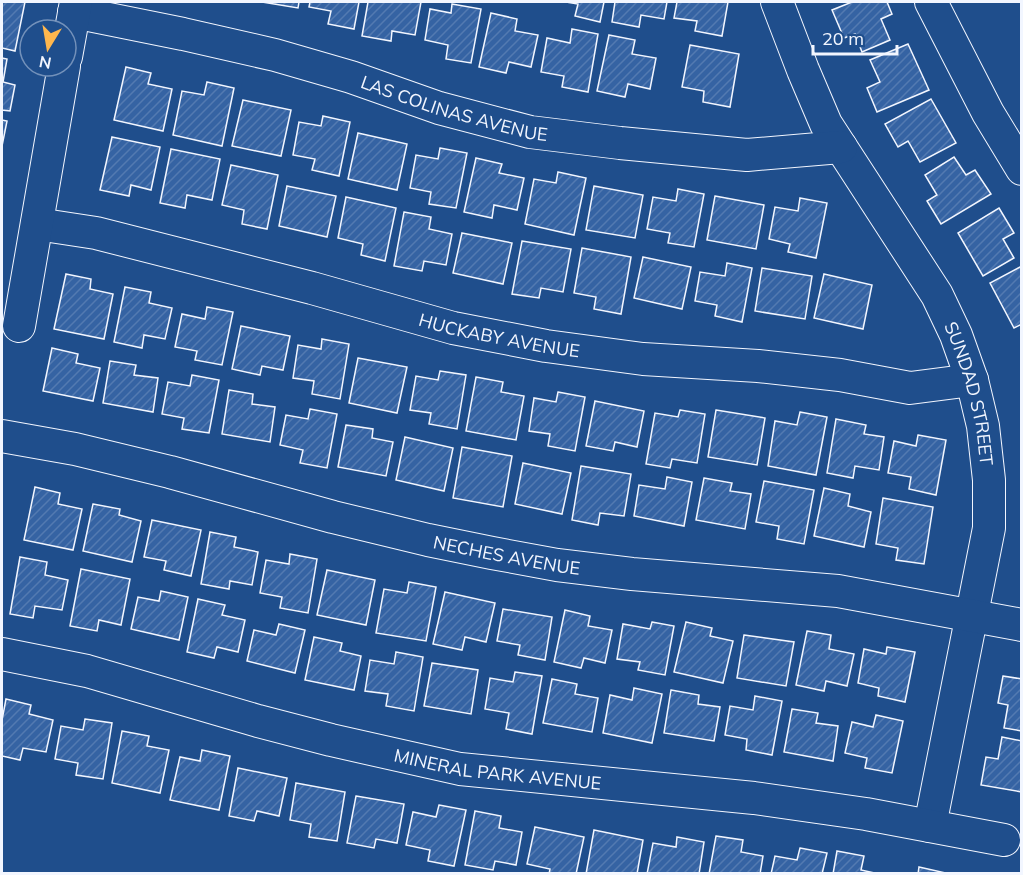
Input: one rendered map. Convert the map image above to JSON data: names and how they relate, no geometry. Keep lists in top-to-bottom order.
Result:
{
  "streets": {
    "street": [
      "LAS COLINAS AVENUE",
      "HUCKABY AVENUE",
      "SUNDAD STREET",
      "NECHES AVENUE",
      "MINERAL PARK AVENUE"
    ]
  },
  "crossings": [
    ["LAS COLINAS AVENUE", "SUNDAD STREET"],
    ["HUCKABY AVENUE", "SUNDAD STREET"],
    ["SUNDAD STREET", "NECHES AVENUE"],
    ["SUNDAD STREET", "MINERAL PARK AVENUE"]
  ],
  "scale_bar": "20 m",
  "north": "bottom"
}
